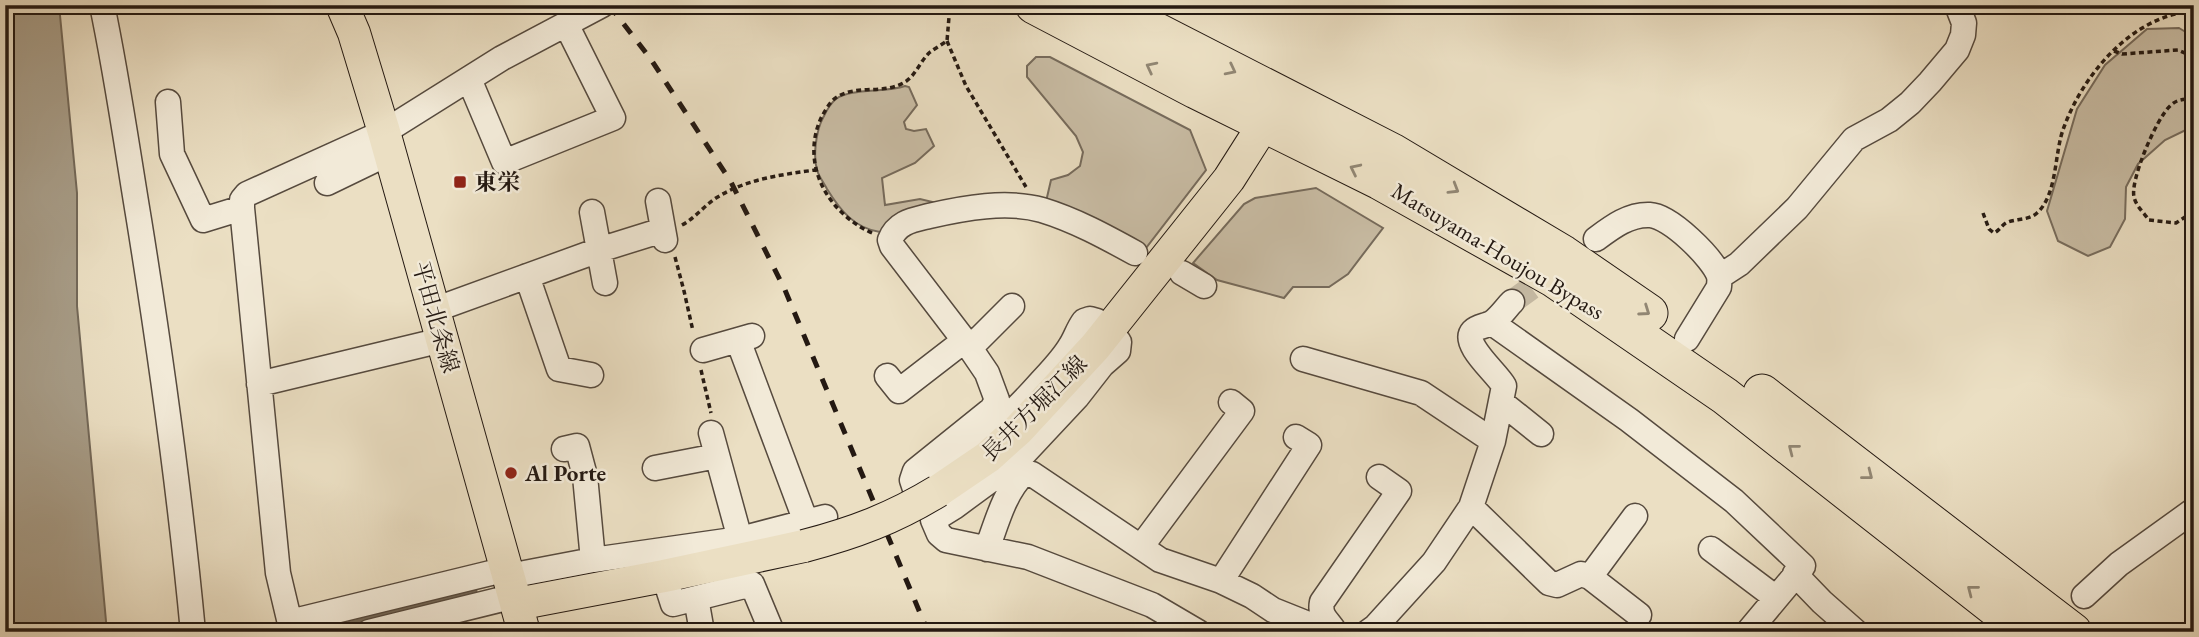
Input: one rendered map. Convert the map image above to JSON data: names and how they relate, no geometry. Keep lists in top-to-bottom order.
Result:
{
  "streets": {
    "highway": ["Matsuyama-Houjou Bypass"],
    "main road": ["平田北条線", "長井方堀江線"]
  },
  "crossings": [
    ["Matsuyama-Houjou Bypass", "長井方堀江線"],
    ["平田北条線", "長井方堀江線"]
  ],
  "places": {
    "transit": ["東栄"],
    "other": ["Al Porte"]
  }
}
